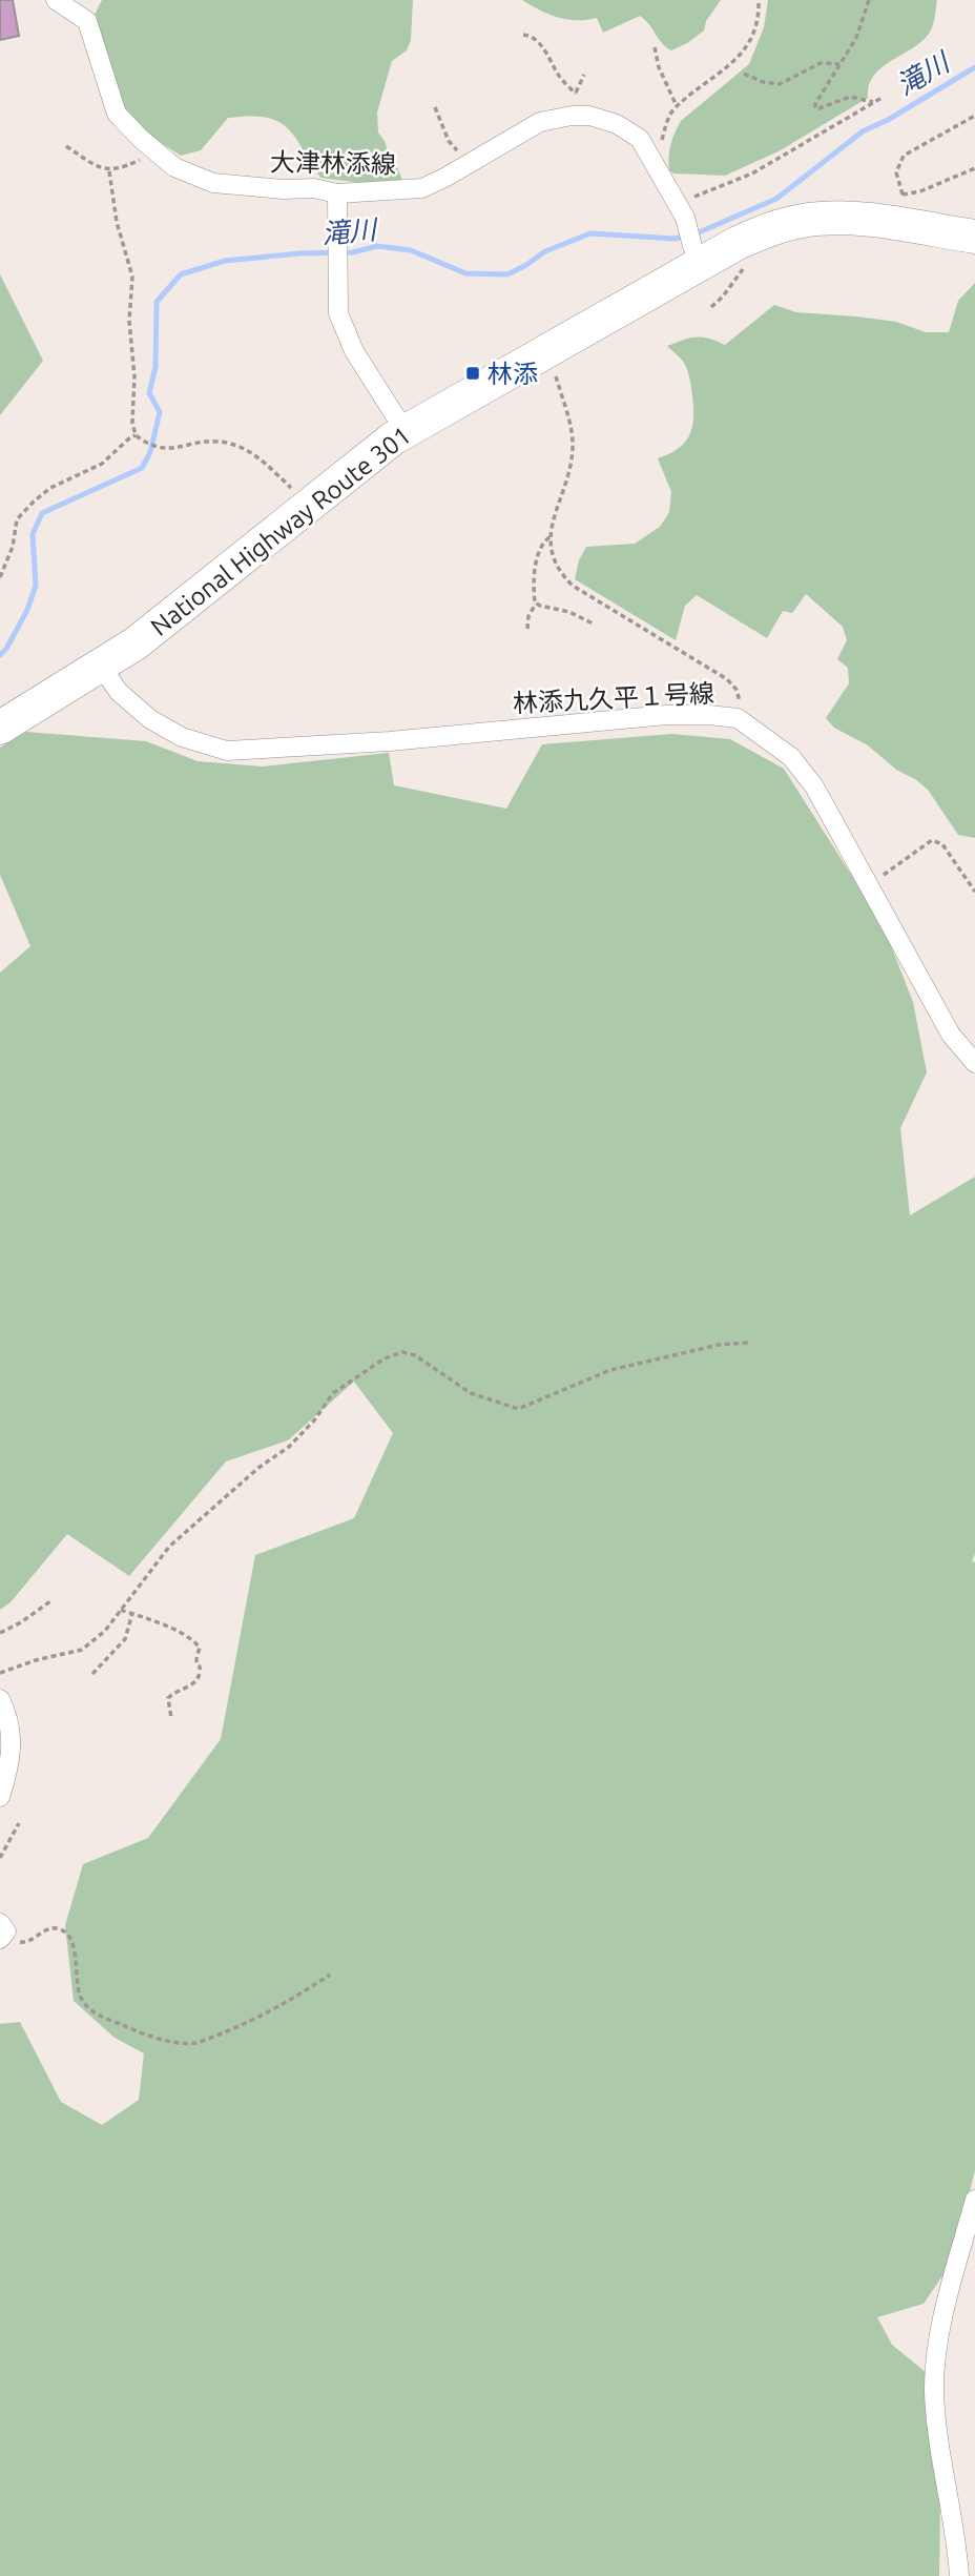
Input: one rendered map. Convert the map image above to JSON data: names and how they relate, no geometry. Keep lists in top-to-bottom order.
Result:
{
  "streets": {
    "highway": ["National Highway Route 301"],
    "street": ["大津林添線", "林添九久平１号線"]
  },
  "crossings": [
    ["大津林添線", "National Highway Route 301"],
    ["National Highway Route 301", "林添九久平１号線"]
  ],
  "water": ["滝川"],
  "places": {
    "transit": ["林添"]
  }
}
